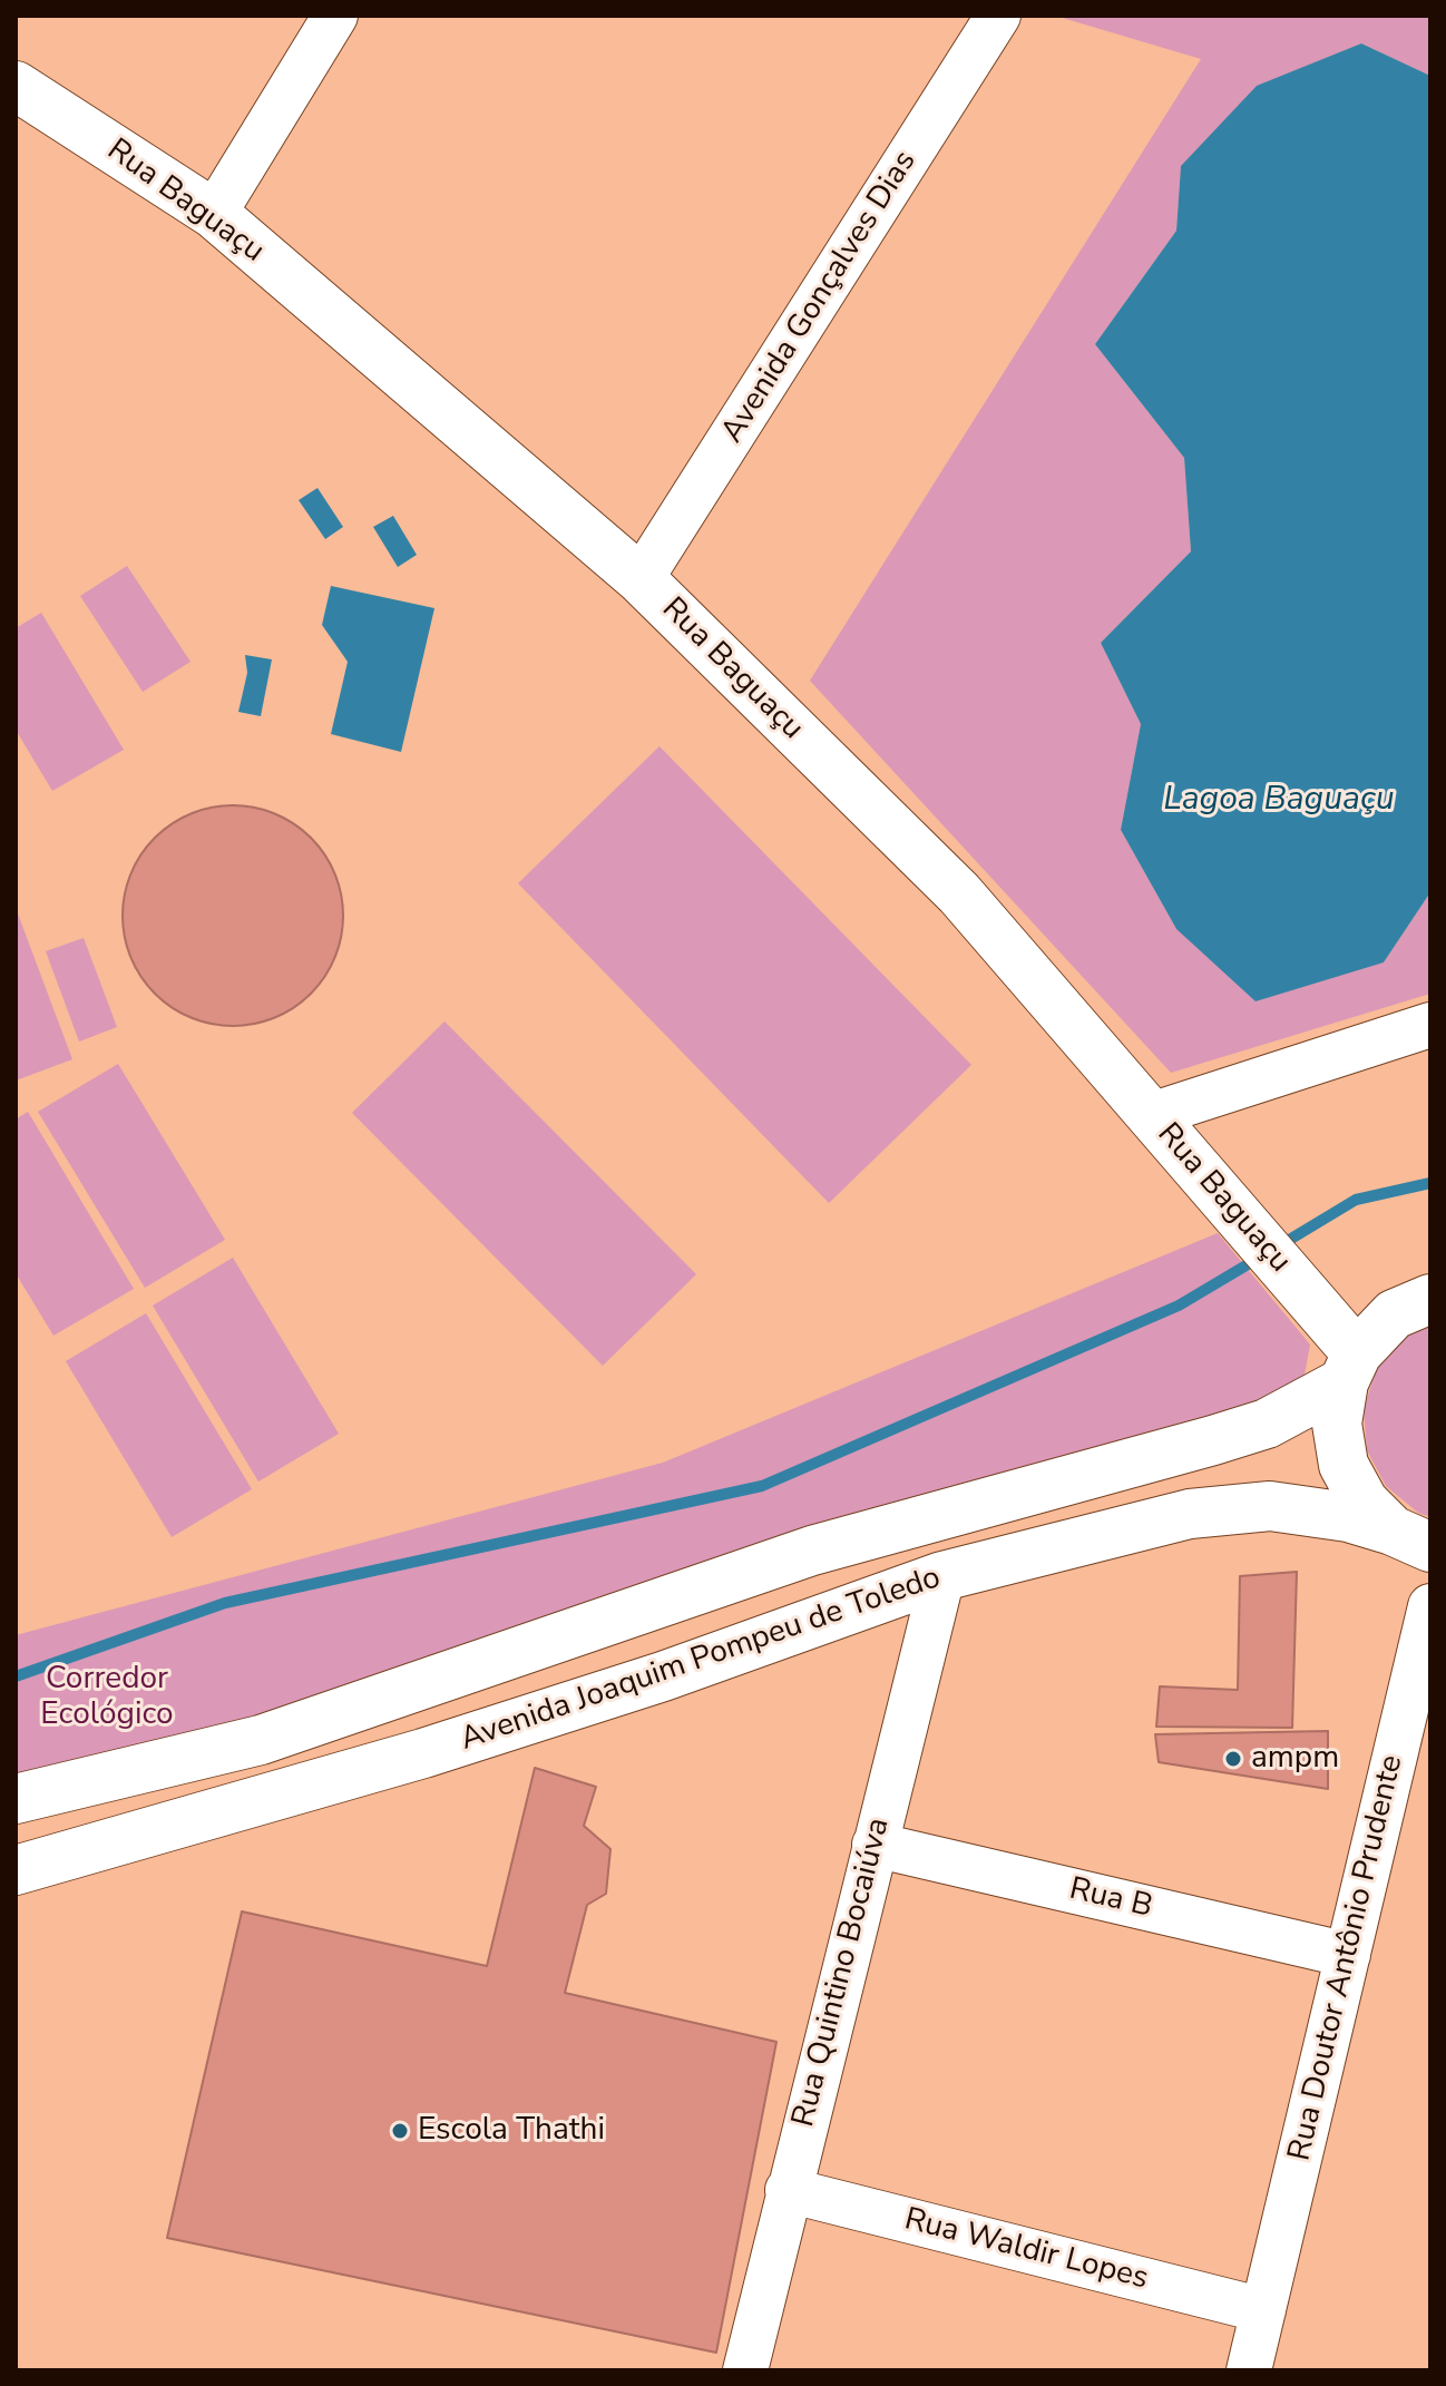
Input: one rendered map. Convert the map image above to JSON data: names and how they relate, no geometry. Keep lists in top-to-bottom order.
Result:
{
  "streets": {
    "main road": ["Rua Baguaçu", "Avenida Joaquim Pompeu de Toledo"],
    "street": [
      "Avenida Gonçalves Dias",
      "Rua B",
      "Rua Doutor Antônio Prudente",
      "Rua Quintino Bocaiúva",
      "Rua Waldir Lopes"
    ]
  },
  "crossings": [
    ["Rua Baguaçu", "Avenida Gonçalves Dias"],
    ["Rua Baguaçu", "Avenida Joaquim Pompeu de Toledo"],
    ["Avenida Joaquim Pompeu de Toledo", "Rua Quintino Bocaiúva"],
    ["Rua B", "Rua Doutor Antônio Prudente"],
    ["Rua B", "Rua Quintino Bocaiúva"],
    ["Rua Doutor Antônio Prudente", "Rua Waldir Lopes"],
    ["Rua Quintino Bocaiúva", "Rua Waldir Lopes"]
  ],
  "water": ["Lagoa Baguaçu"],
  "parks": ["Corredor Ecológico"],
  "places": ["ampm", "Escola Thathi"]
}
